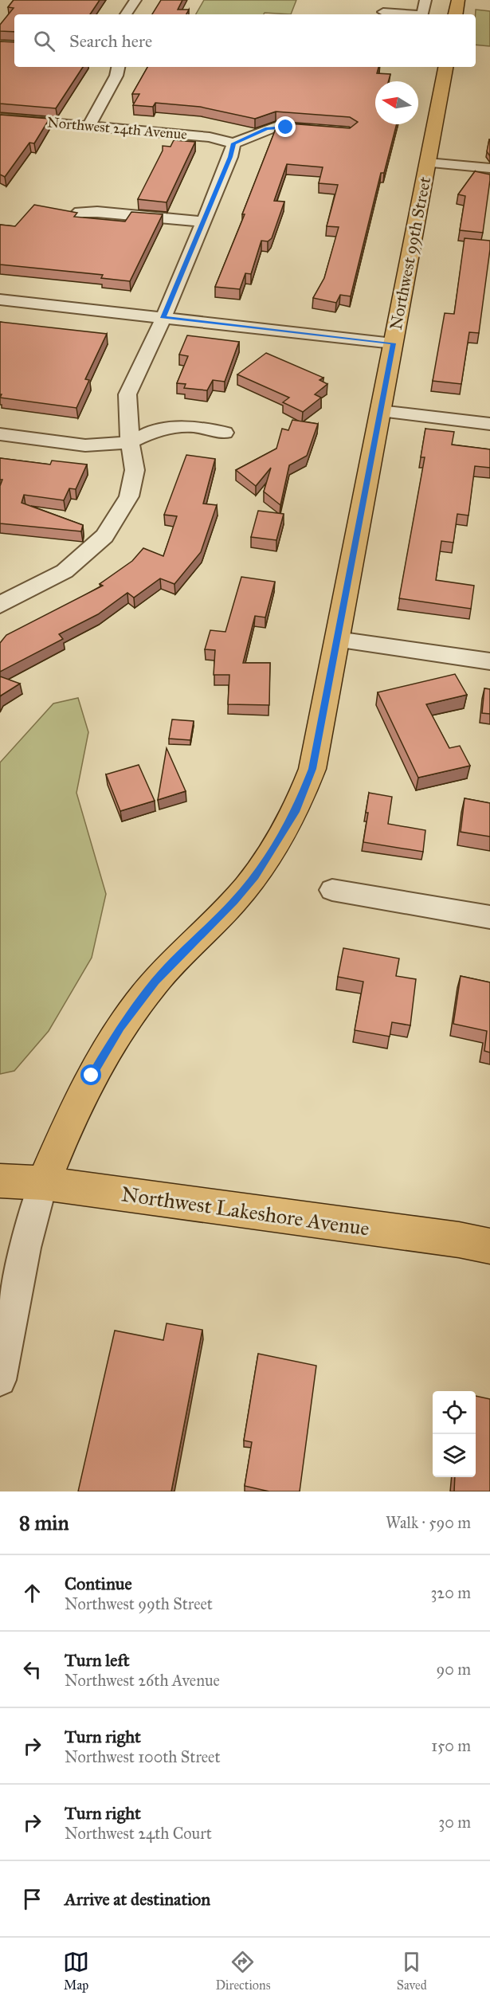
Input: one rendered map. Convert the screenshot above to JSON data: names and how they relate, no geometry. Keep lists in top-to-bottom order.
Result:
{
  "streets": {
    "main road": ["Northwest 99th Street", "Northwest Lakeshore Avenue"],
    "street": ["Northwest 24th Avenue"]
  },
  "crossings": [
    ["Northwest 99th Street", "Northwest Lakeshore Avenue"]
  ],
  "north": "left",
  "page": {
    "search": "Search here",
    "heading": ["8 min", "Walk · 590 m"],
    "list": [
      ["Continue", "Northwest 99th Street", "320 m"],
      ["Turn left", "Northwest 26th Avenue", "90 m"],
      ["Turn right", "Northwest 100th Street", "150 m"],
      ["Turn right", "Northwest 24th Court", "30 m"],
      "Arrive at destination"
    ],
    "nav": ["Map", "Directions", "Saved"]
  }
}
